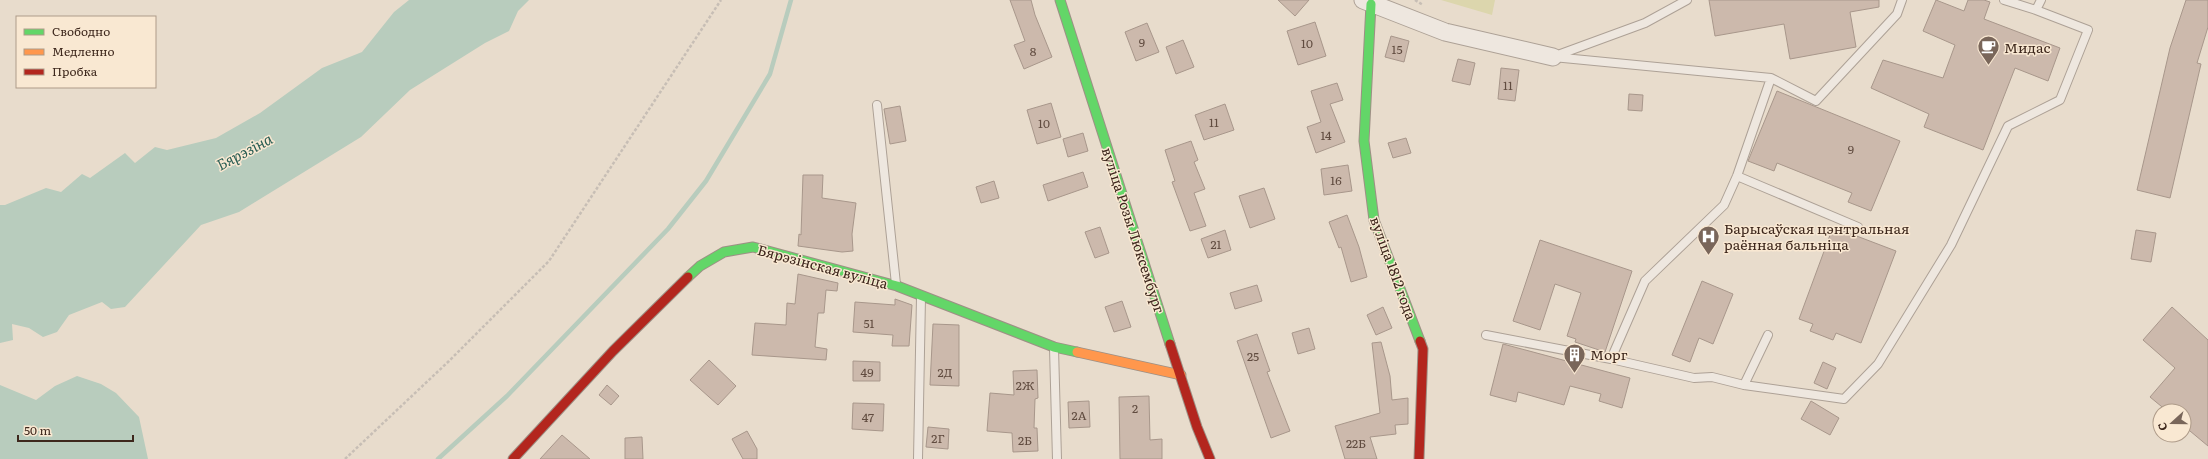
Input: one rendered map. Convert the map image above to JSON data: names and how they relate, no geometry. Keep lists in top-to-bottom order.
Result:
{
  "streets": {
    "street": ["вуліца Розы Люксембург", "Бярэзінская вуліца", "вуліца 1812 года"]
  },
  "crossings": [
    ["вуліца Розы Люксембург", "Бярэзінская вуліца"]
  ],
  "water": ["Бярэзіна"],
  "places": {
    "cafe": ["Мидас"],
    "hospital": ["Барысаўская цэнтральная раённая бальніца"],
    "building": ["Морг"]
  },
  "house_numbers": [
    "9",
    "10",
    "15",
    "8",
    "11",
    "11",
    "10",
    "14",
    "9",
    "16",
    "21",
    "51",
    "25",
    "49",
    "2Д",
    "2Ж",
    "2",
    "2А",
    "47",
    "2Г",
    "2Б",
    "22Б"
  ],
  "legend": ["Свободно", "Медленно", "Пробка"],
  "scale_bar": "50 m",
  "north": "left"
}
